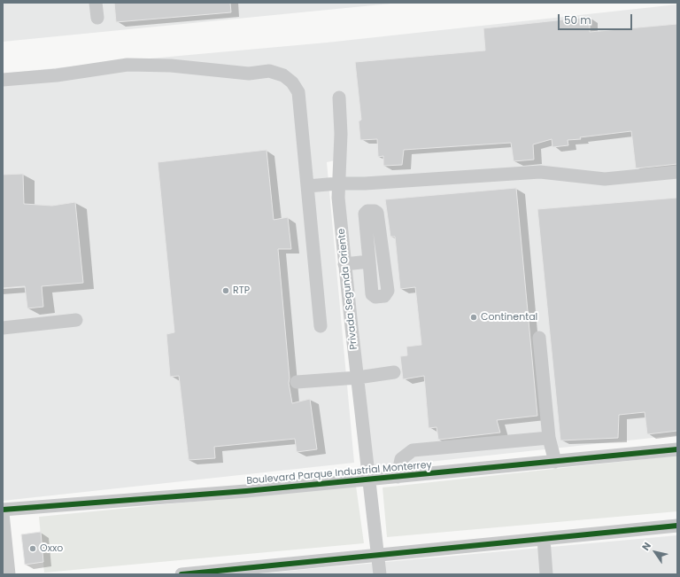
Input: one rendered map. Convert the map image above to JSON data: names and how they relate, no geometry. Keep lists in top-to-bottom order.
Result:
{
  "streets": {
    "street": ["Privada Segunda Oriente", "Boulevard Parque Industrial Monterrey"]
  },
  "crossings": [
    ["Privada Segunda Oriente", "Boulevard Parque Industrial Monterrey"]
  ],
  "places": ["RTP", "Continental", "Oxxo"],
  "scale_bar": "50 m",
  "north": "top left"
}
